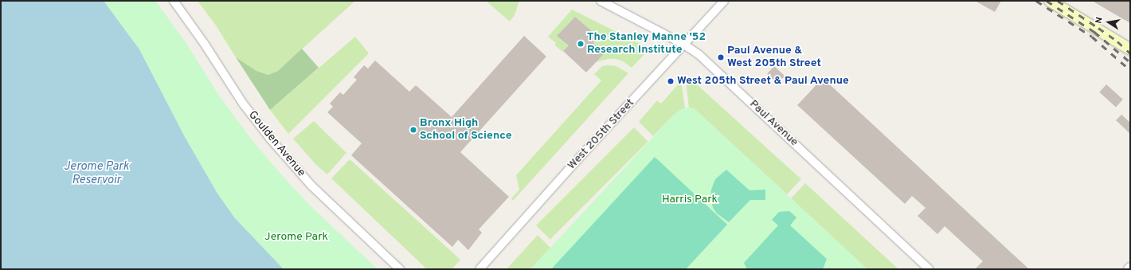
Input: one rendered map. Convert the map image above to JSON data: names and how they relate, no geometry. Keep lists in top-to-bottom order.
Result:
{
  "streets": {
    "street": ["Paul Avenue", "West 205th Street", "Goulden Avenue"]
  },
  "crossings": [
    ["Paul Avenue", "West 205th Street"]
  ],
  "water": ["Jerome Park Reservoir"],
  "parks": ["Harris Park", "Jerome Park"],
  "places": [
    "The Stanley Manne '52 Research Institute",
    "Paul Avenue & West 205th Street",
    "West 205th Street & Paul Avenue",
    "Bronx High School of Science"
  ],
  "north": "left"
}
